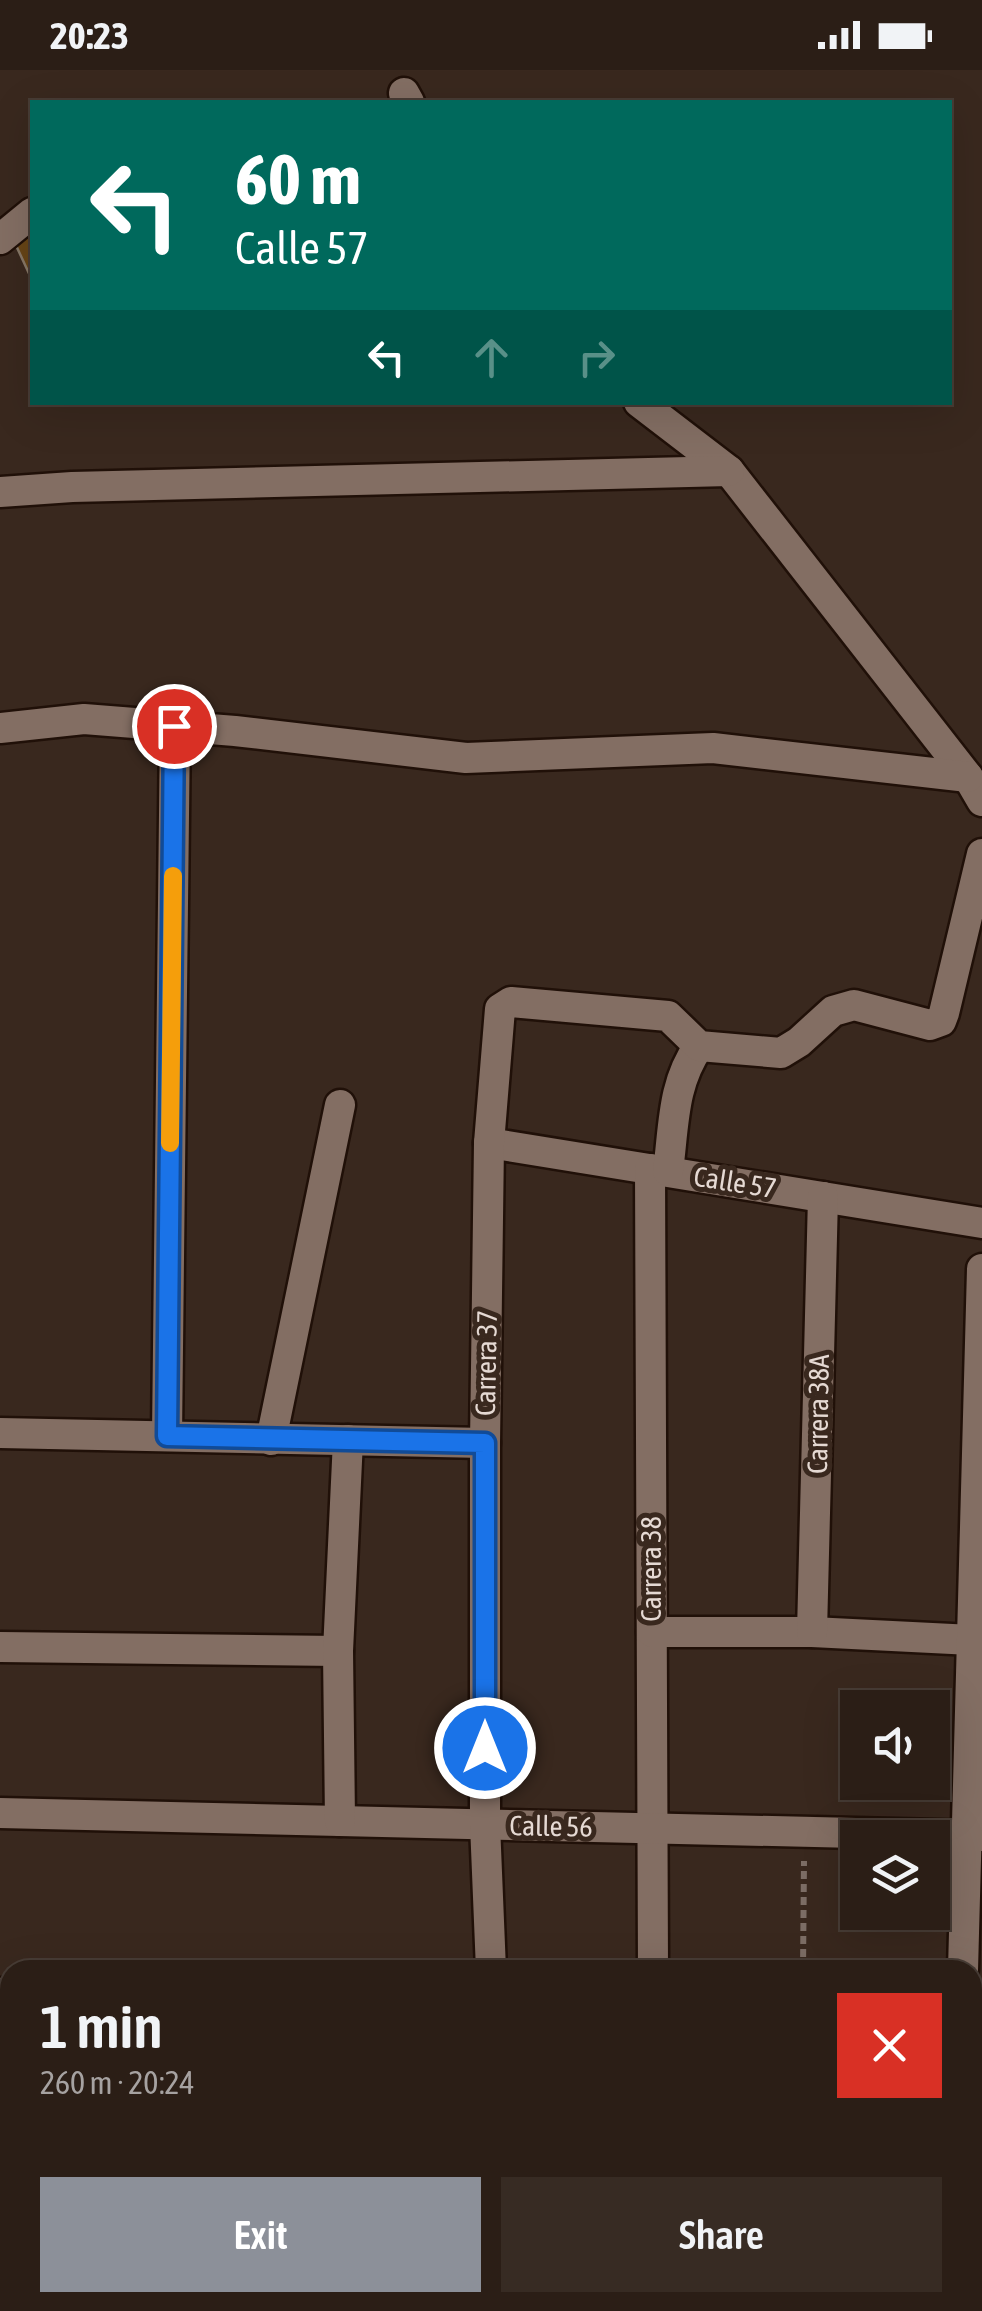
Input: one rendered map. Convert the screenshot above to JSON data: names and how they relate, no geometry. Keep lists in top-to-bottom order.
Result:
{
  "streets": {
    "street": [
      "Calle 57",
      "Carrera 37",
      "Carrera 38A",
      "Carrera 38",
      "Calle 56"
    ]
  },
  "crossings": [
    ["Calle 57", "Carrera 37"],
    ["Calle 57", "Carrera 38A"],
    ["Calle 57", "Carrera 38"],
    ["Carrera 37", "Carrera 38"],
    ["Carrera 37", "Calle 56"],
    ["Carrera 38", "Calle 56"]
  ],
  "page": {
    "status": "20:23",
    "turn": ["60 m", "Calle 57"],
    "heading": ["1 min", "260 m · 20:24"],
    "buttons": ["Exit", "Share"]
  }
}
